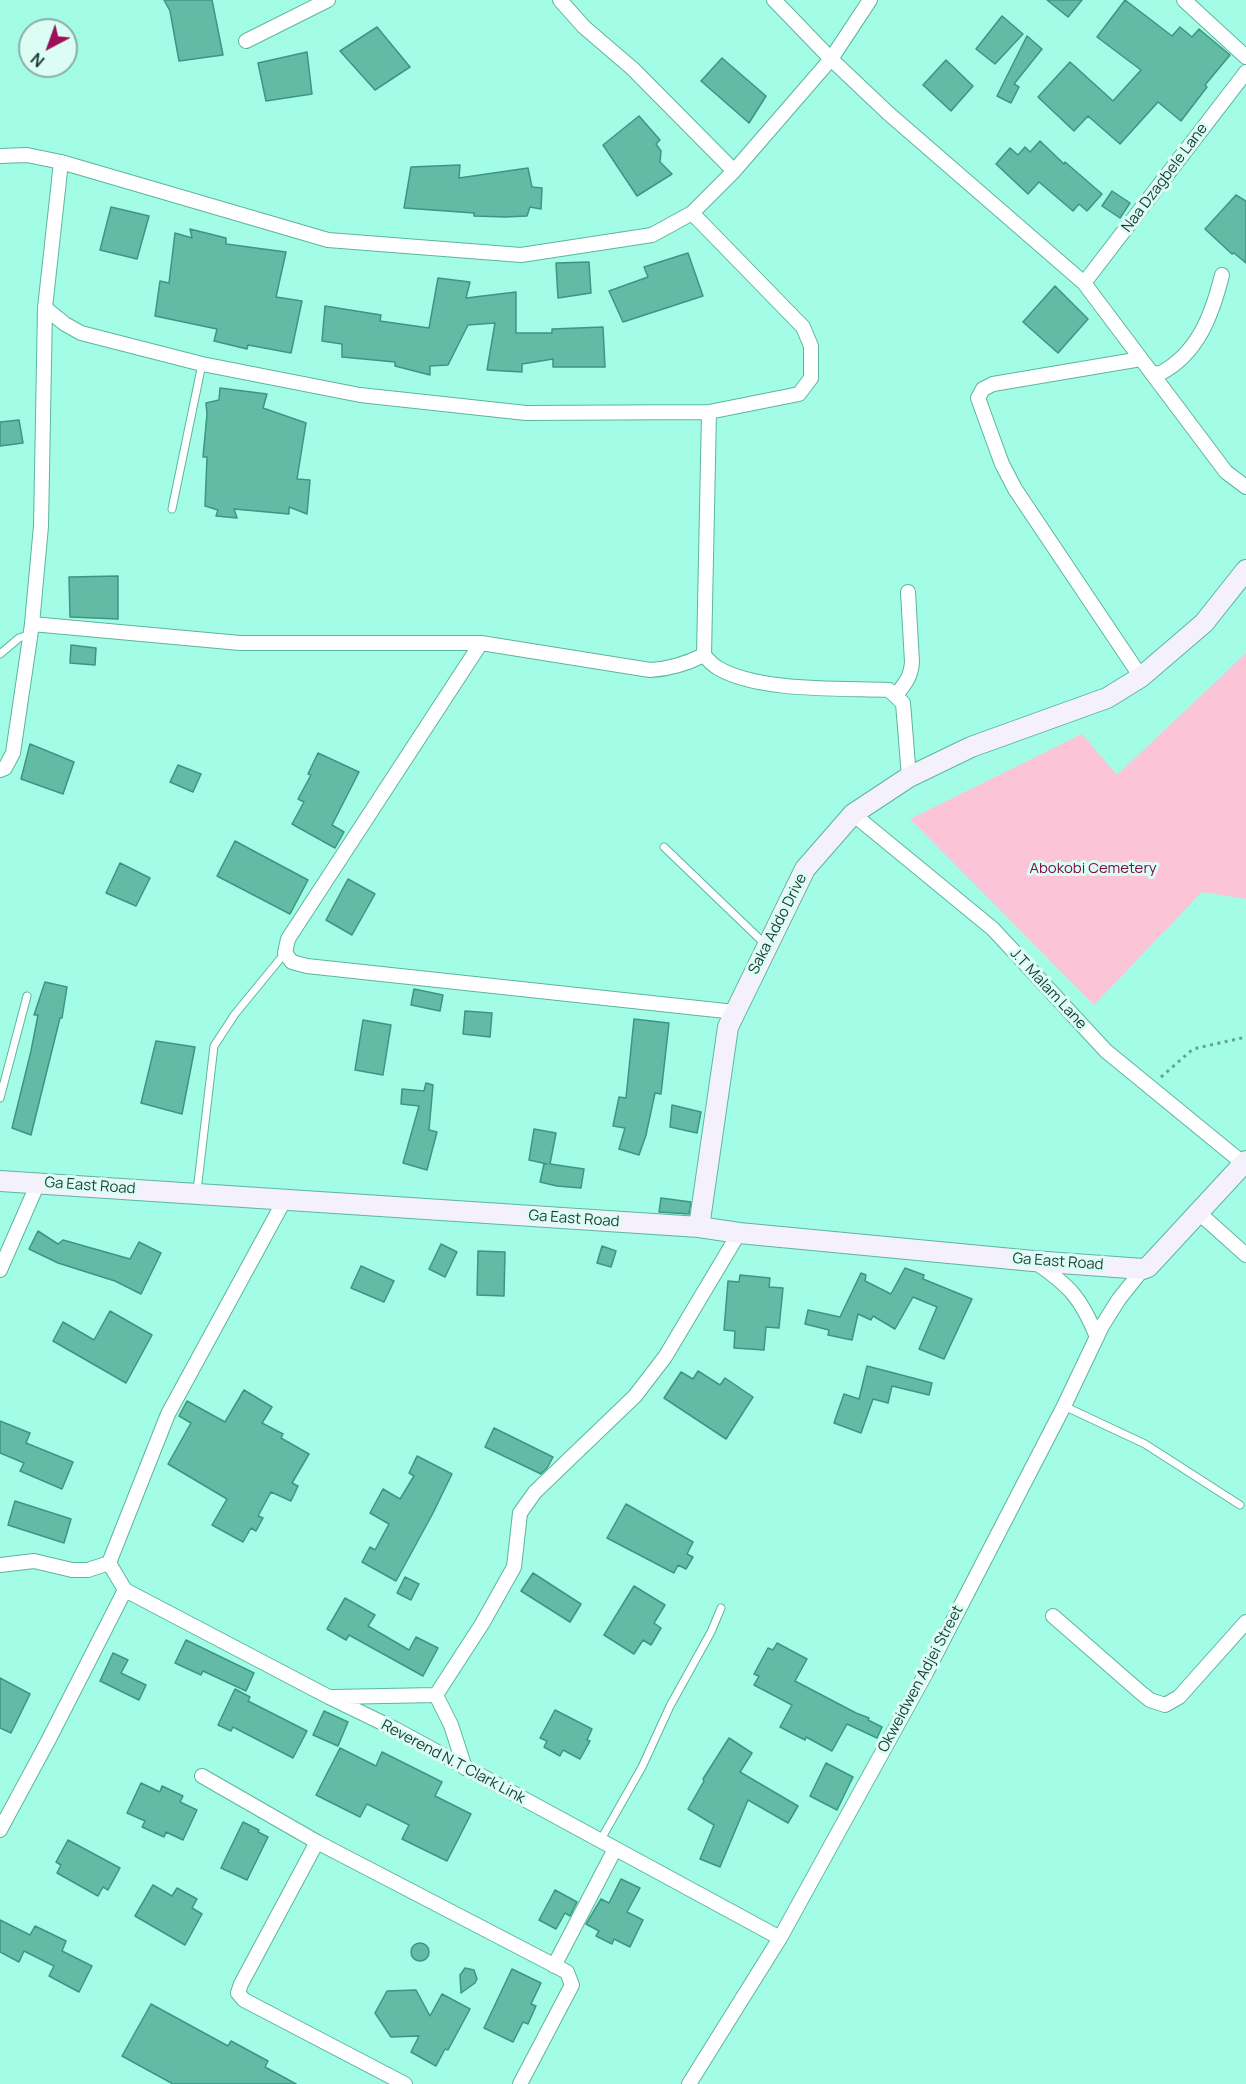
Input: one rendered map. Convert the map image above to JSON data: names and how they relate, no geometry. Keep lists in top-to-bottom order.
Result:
{
  "streets": {
    "street": [
      "Naa Dzagbele Lane",
      "Saka Addo Drive",
      "J.T Malam Lane",
      "Ga East Road",
      "Okweidwen Adjei Street",
      "Reverend N.T Clark Link"
    ]
  },
  "crossings": [
    ["Saka Addo Drive", "J.T Malam Lane"],
    ["Saka Addo Drive", "Ga East Road"],
    ["Ga East Road", "Okweidwen Adjei Street"],
    ["Okweidwen Adjei Street", "Reverend N.T Clark Link"]
  ],
  "parks": ["Abokobi Cemetery"],
  "north": "bottom left"
}
